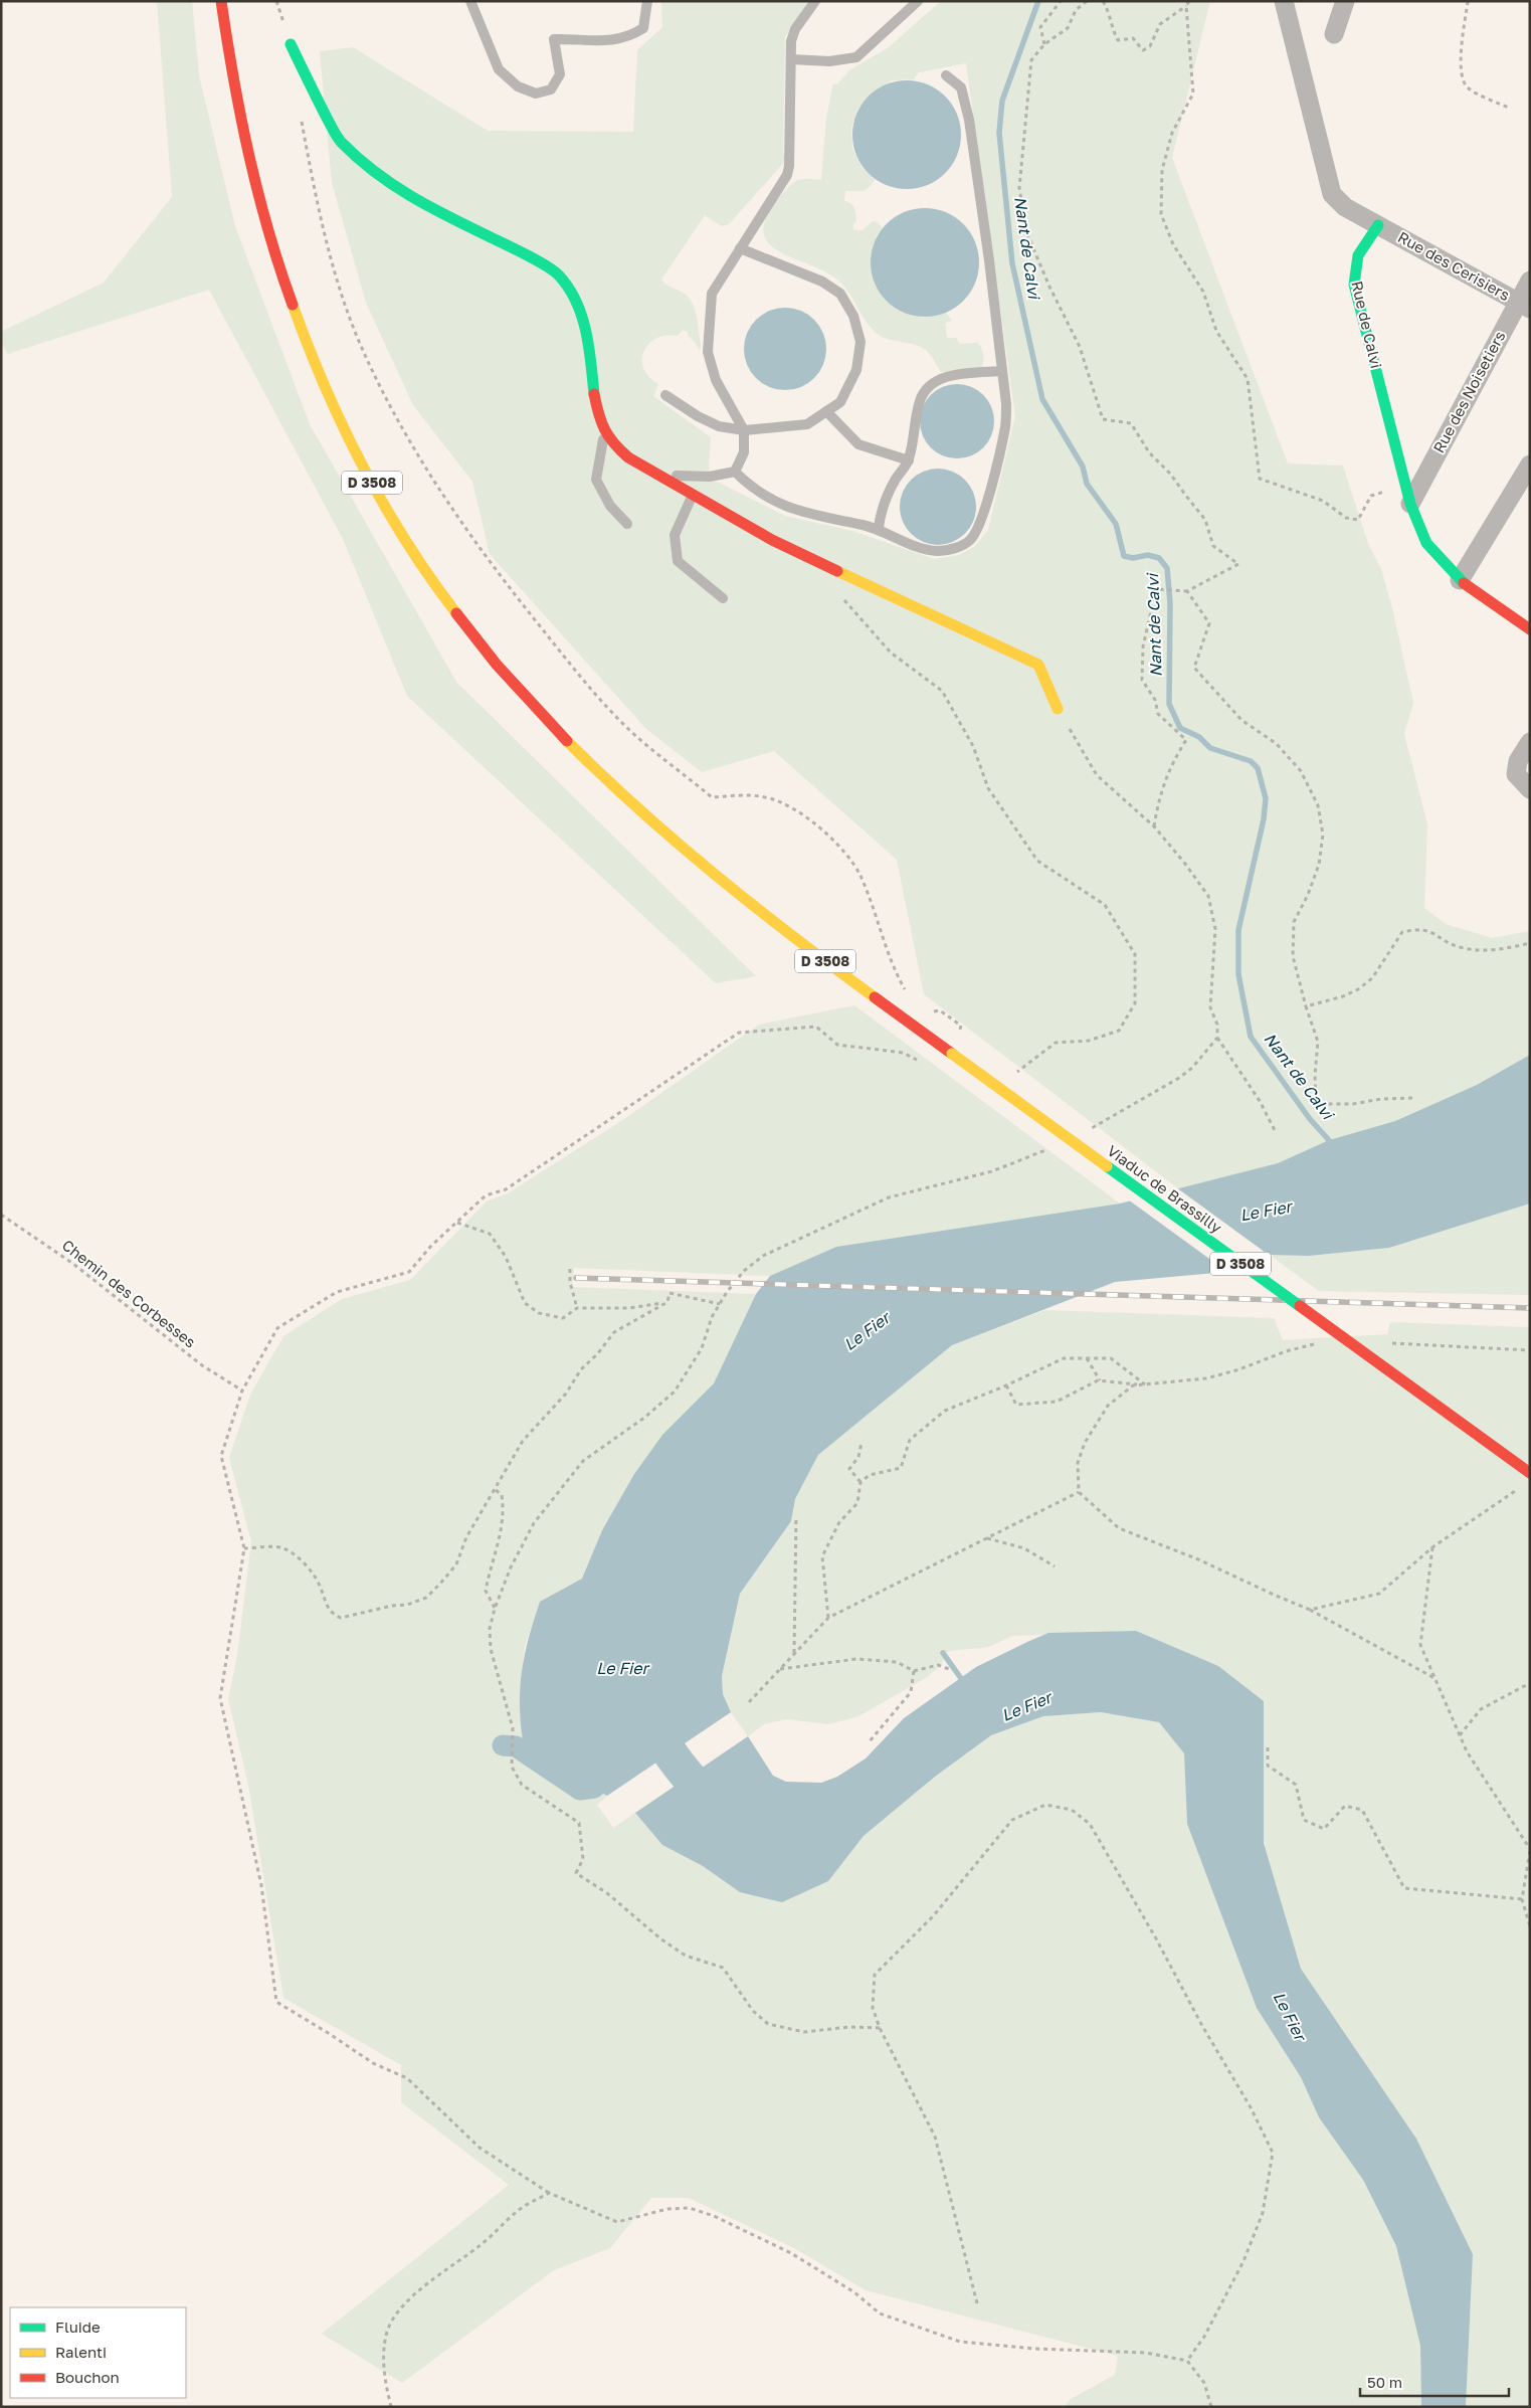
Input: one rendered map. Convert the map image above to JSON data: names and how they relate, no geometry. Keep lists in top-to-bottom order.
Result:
{
  "streets": {
    "main road": ["Rue de Calvi", "D 3508", "Viaduc de Brassilly"],
    "street": ["Rue des Cerisiers", "Rue des Noisetiers"],
    "path": ["Chemin des Corbesses"]
  },
  "crossings": [
    ["Rue des Cerisiers", "Rue de Calvi"],
    ["Rue des Cerisiers", "Rue des Noisetiers"],
    ["Rue de Calvi", "Rue des Noisetiers"]
  ],
  "water": ["Nant de Calvi", "Le Fier"],
  "legend": ["Fluide", "Ralenti", "Bouchon"],
  "scale_bar": "50 m"
}
